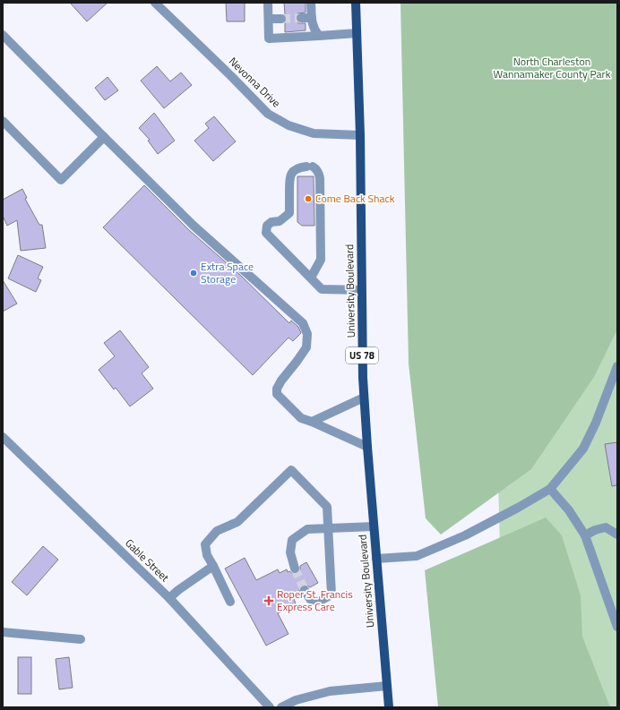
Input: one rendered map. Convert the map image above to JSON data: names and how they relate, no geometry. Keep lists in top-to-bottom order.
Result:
{
  "streets": {
    "main road": ["University Boulevard", "US 78"],
    "street": ["Nevonna Drive", "Gable Street"]
  },
  "crossings": [
    ["Nevonna Drive", "University Boulevard"]
  ],
  "parks": ["North Charleston Wannamaker County Park"],
  "places": {
    "other": ["Come Back Shack", "Extra Space Storage"],
    "health": ["Roper St. Francis Express Care"]
  }
}
